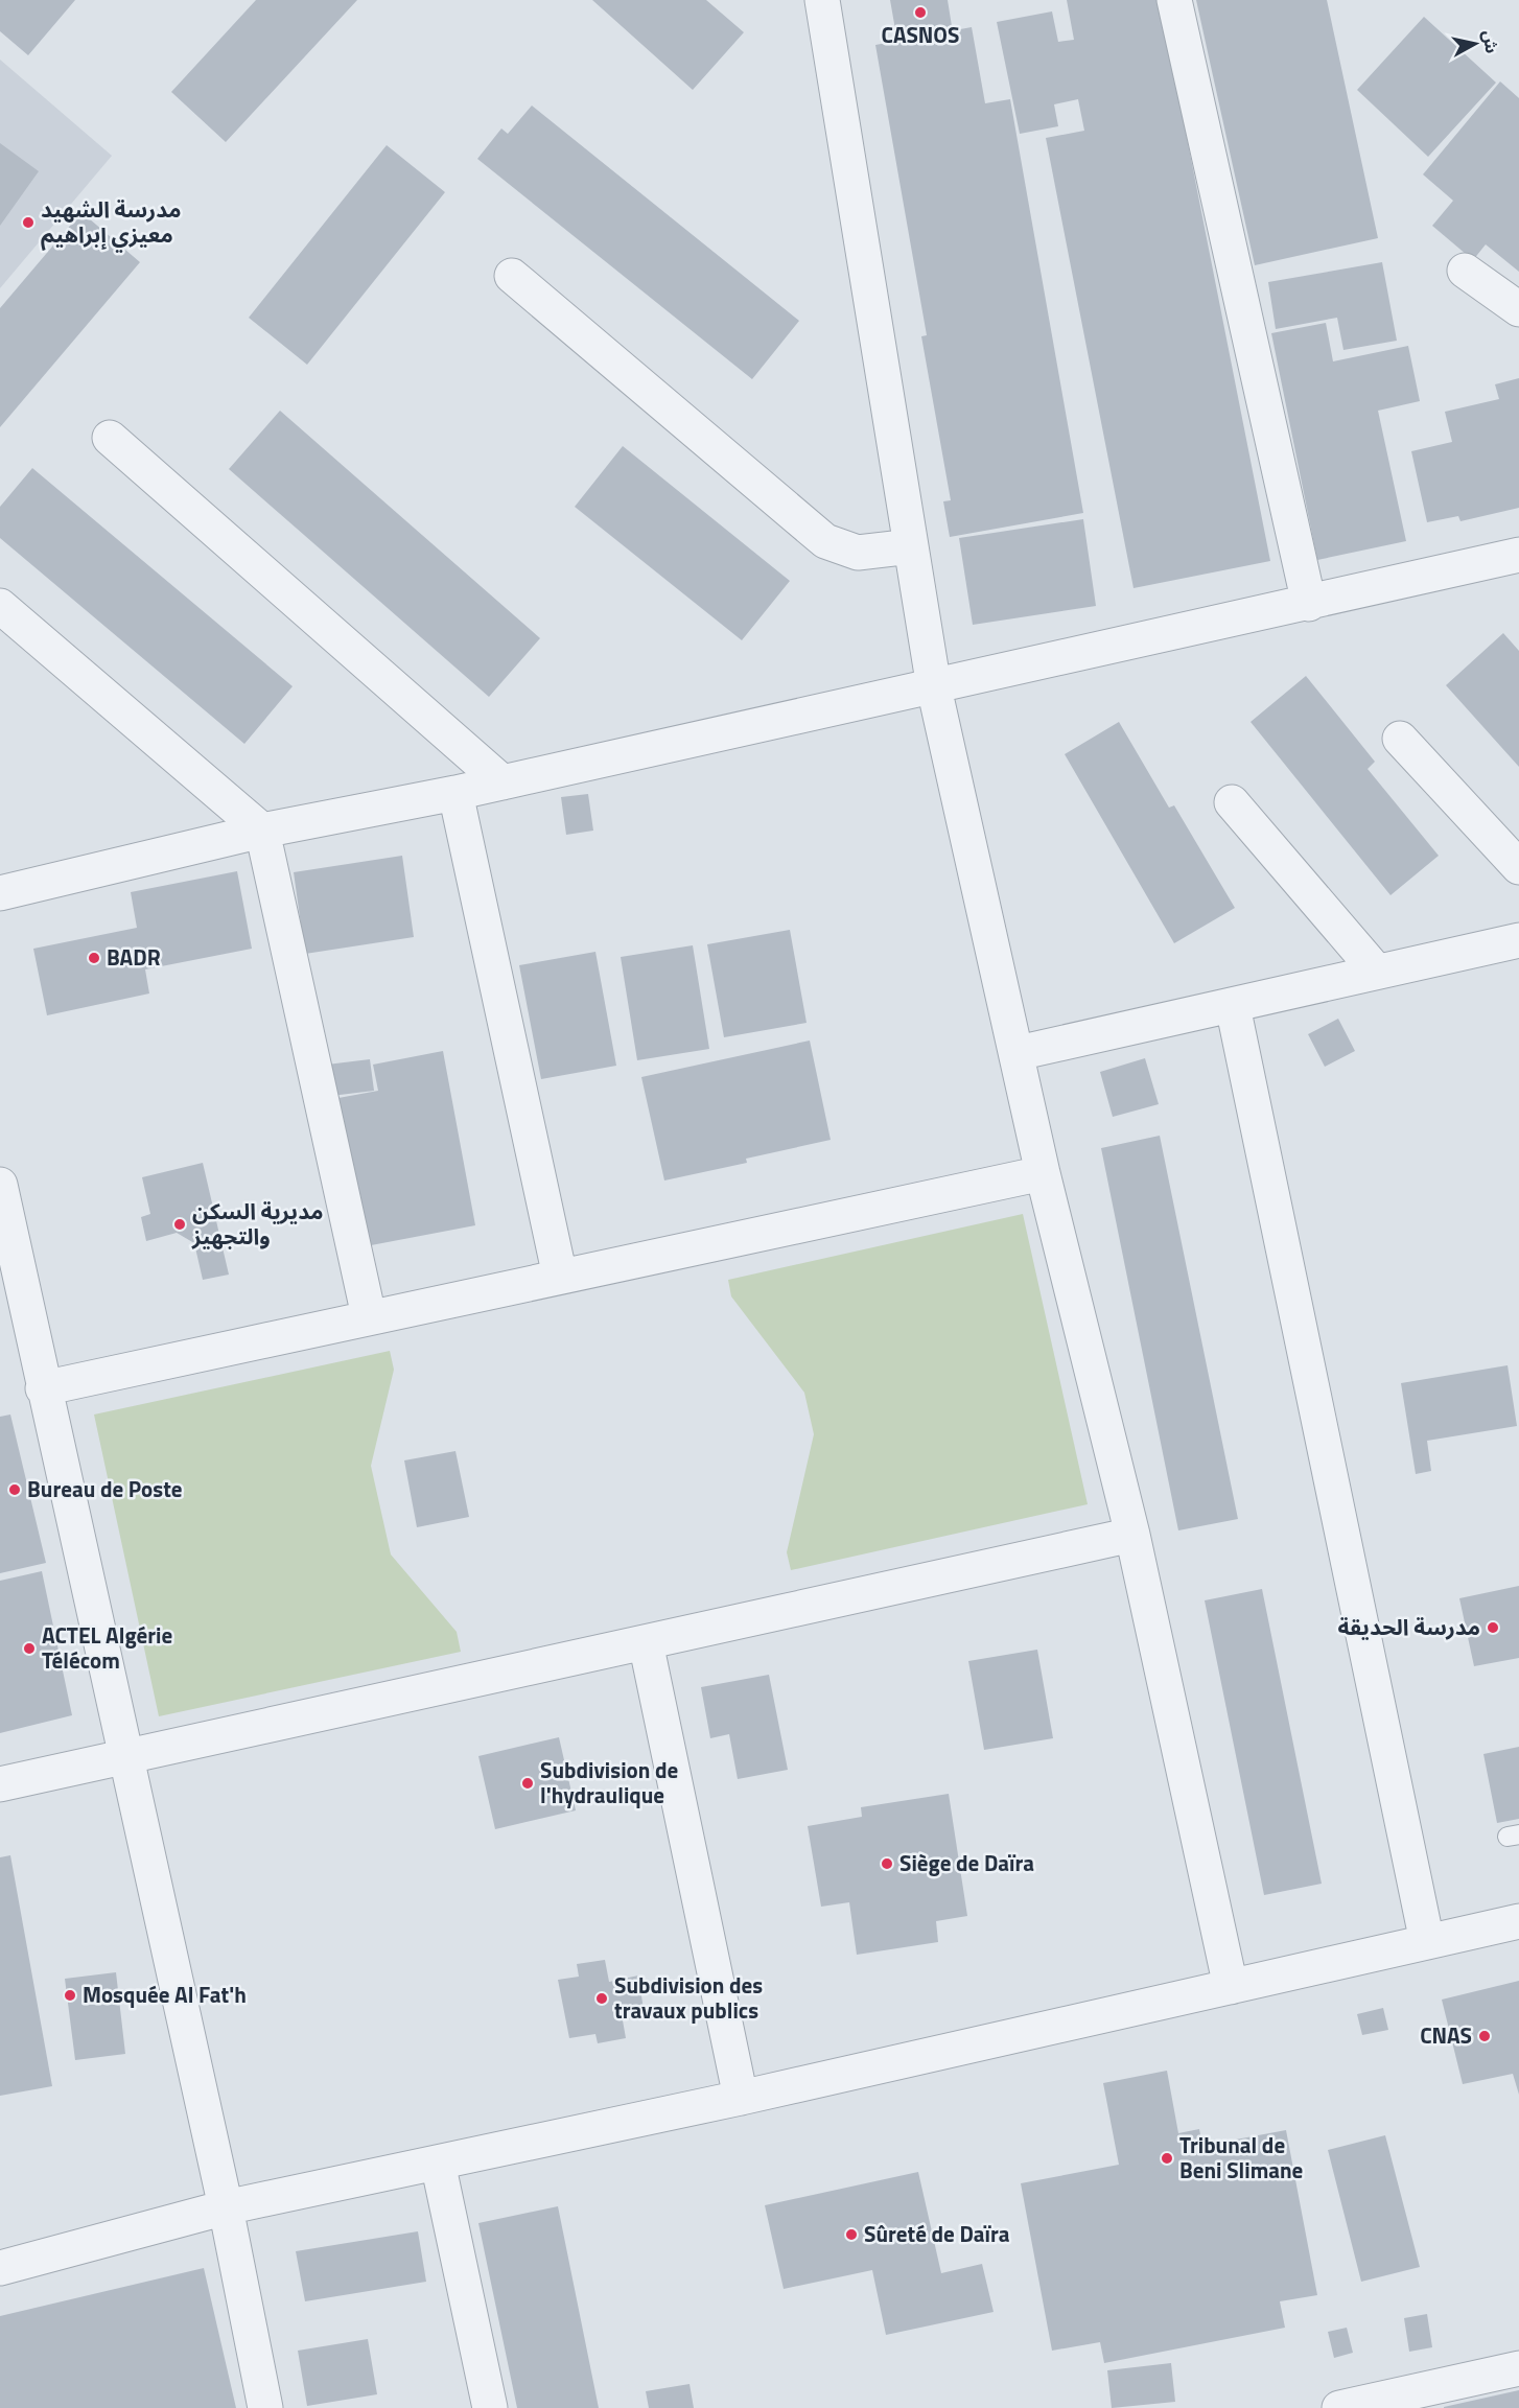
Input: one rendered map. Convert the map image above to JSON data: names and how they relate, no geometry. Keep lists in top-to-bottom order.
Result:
{
  "places": [
    "CASNOS",
    "مدرسة الشهيد معيزي إبراهيم",
    "BADR",
    "مديرية السكن والتجهيز",
    "Bureau de Poste",
    "مدرسة الحديقة",
    "ACTEL Algérie Télécom",
    "Subdivision de l'hydraulique",
    "Siège de Daïra",
    "Mosquée Al Fat'h",
    "Subdivision des travaux publics",
    "CNAS",
    "Tribunal de Beni Slimane",
    "Sûreté de Daïra"
  ],
  "north": "right"
}
